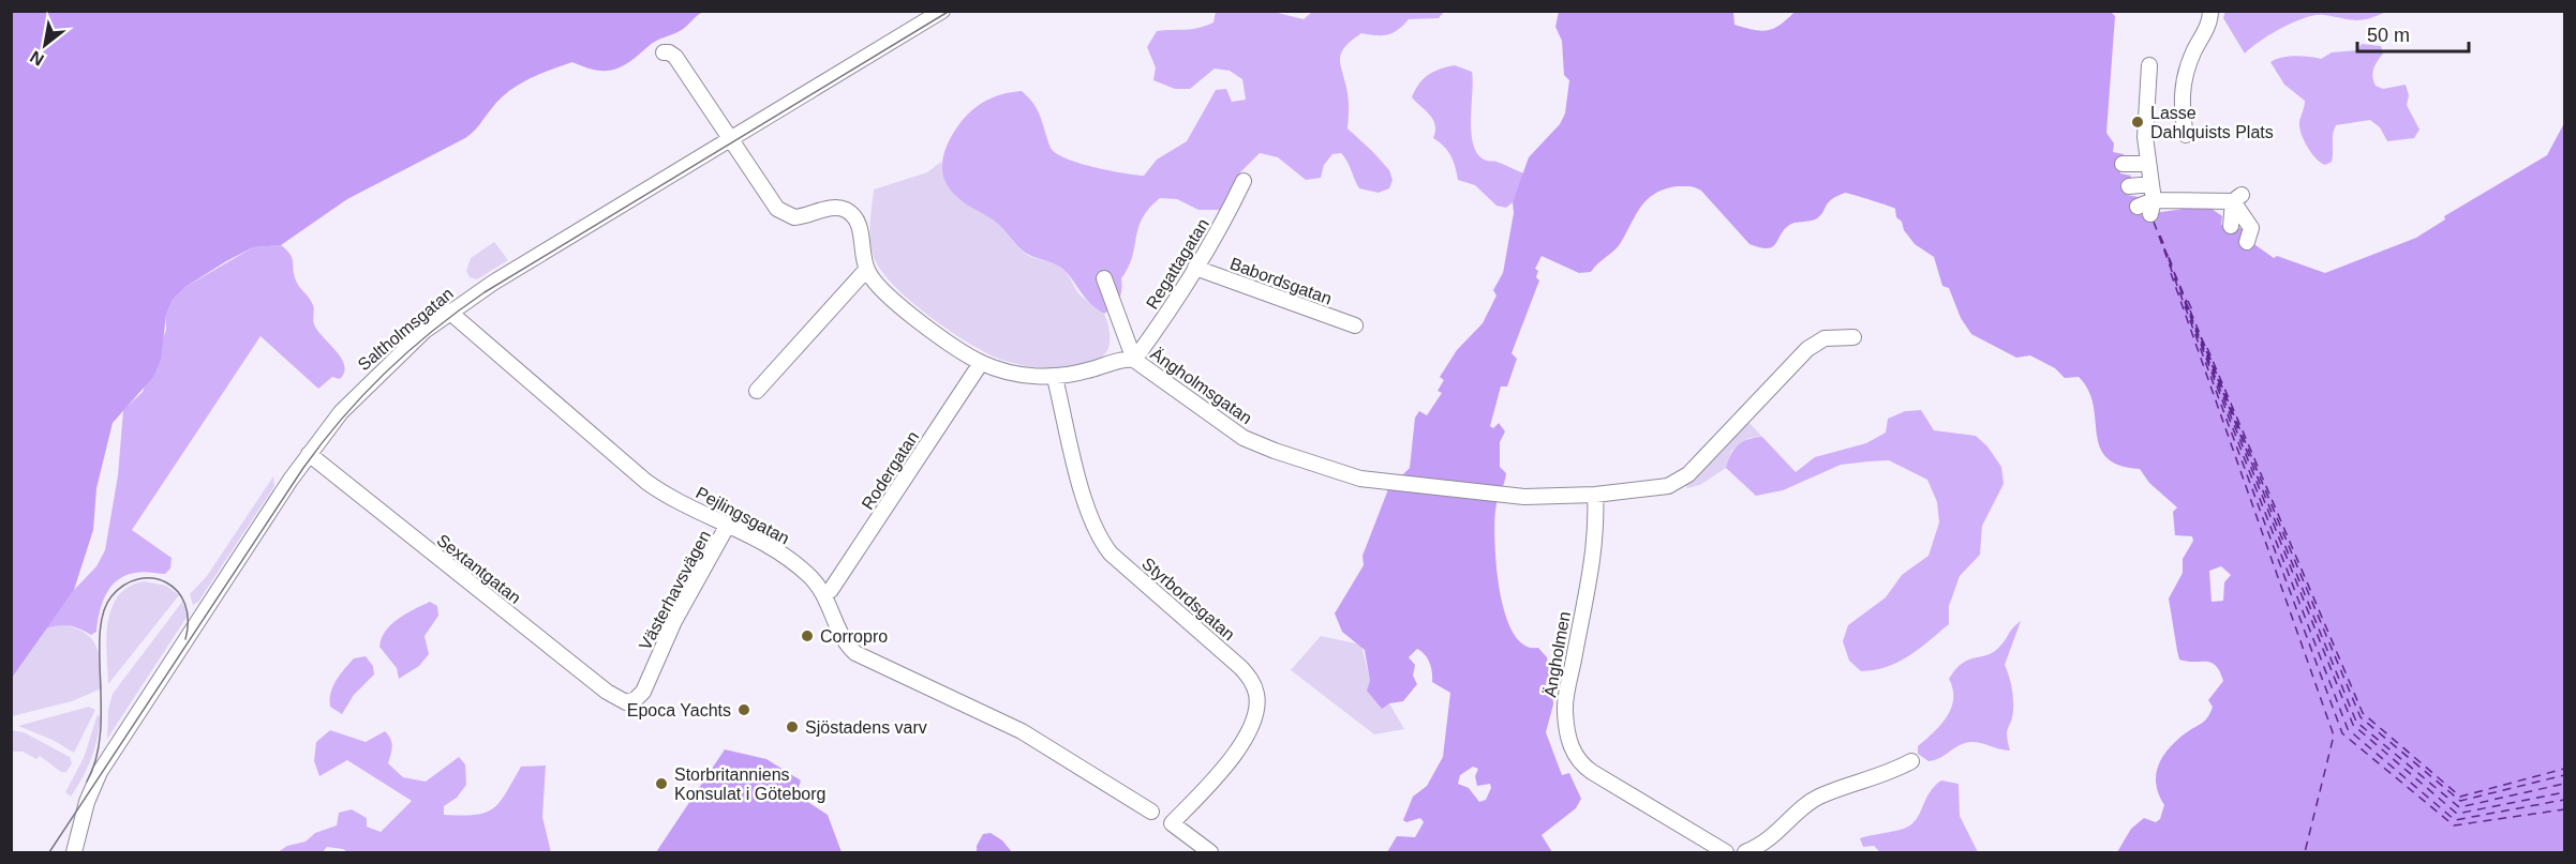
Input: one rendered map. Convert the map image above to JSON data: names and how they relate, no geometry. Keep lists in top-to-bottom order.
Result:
{
  "streets": {
    "street": [
      "Regattagatan",
      "Babordsgatan",
      "Saltholmsgatan",
      "Ängholmsgatan",
      "Rodergatan",
      "Pejlingsgatan",
      "Sextantgatan",
      "Västerhavsvägen",
      "Styrbordsgatan",
      "Ängholmen"
    ]
  },
  "crossings": [
    ["Regattagatan", "Babordsgatan"],
    ["Regattagatan", "Ängholmsgatan"],
    ["Saltholmsgatan", "Pejlingsgatan"],
    ["Saltholmsgatan", "Sextantgatan"],
    ["Ängholmsgatan", "Rodergatan"],
    ["Ängholmsgatan", "Styrbordsgatan"],
    ["Ängholmsgatan", "Ängholmen"],
    ["Rodergatan", "Pejlingsgatan"],
    ["Pejlingsgatan", "Västerhavsvägen"],
    ["Sextantgatan", "Västerhavsvägen"]
  ],
  "places": [
    "Lasse Dahlquists Plats",
    "Corropro",
    "Epoca Yachts",
    "Sjöstadens varv",
    "Storbritanniens Konsulat i Göteborg"
  ],
  "scale_bar": "50 m",
  "north": "bottom left"
}
